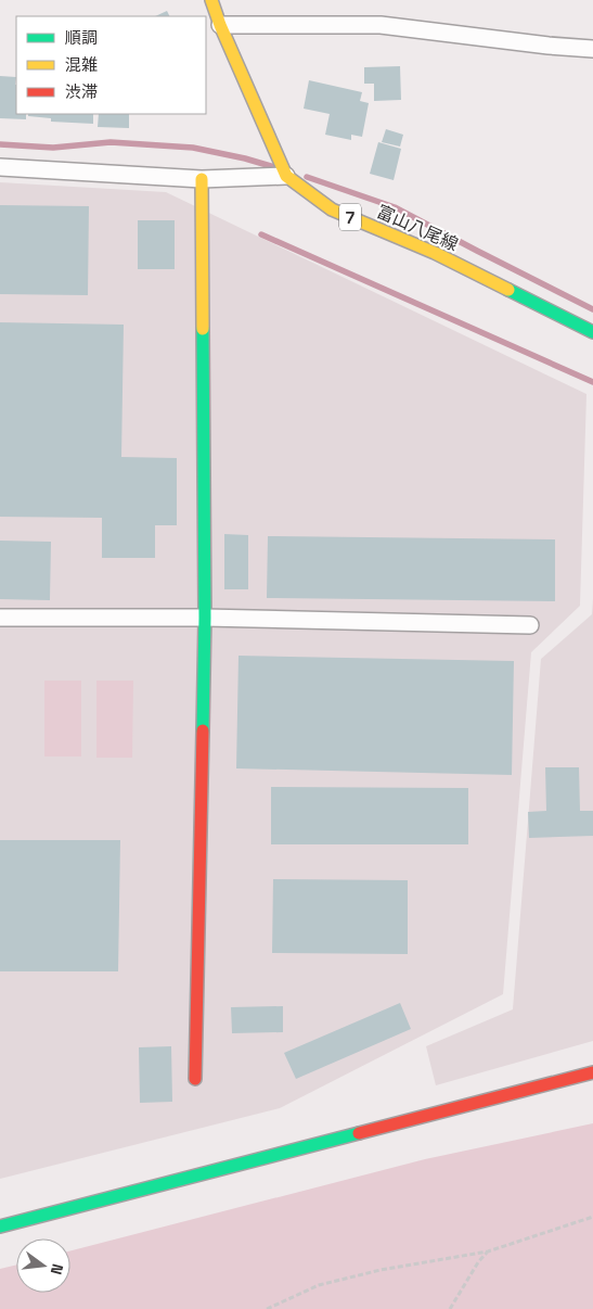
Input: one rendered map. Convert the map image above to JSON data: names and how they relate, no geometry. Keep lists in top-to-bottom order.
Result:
{
  "streets": {
    "street": ["7", "富山八尾線"]
  },
  "legend": ["順調", "混雑", "渋滞"],
  "north": "right"
}
